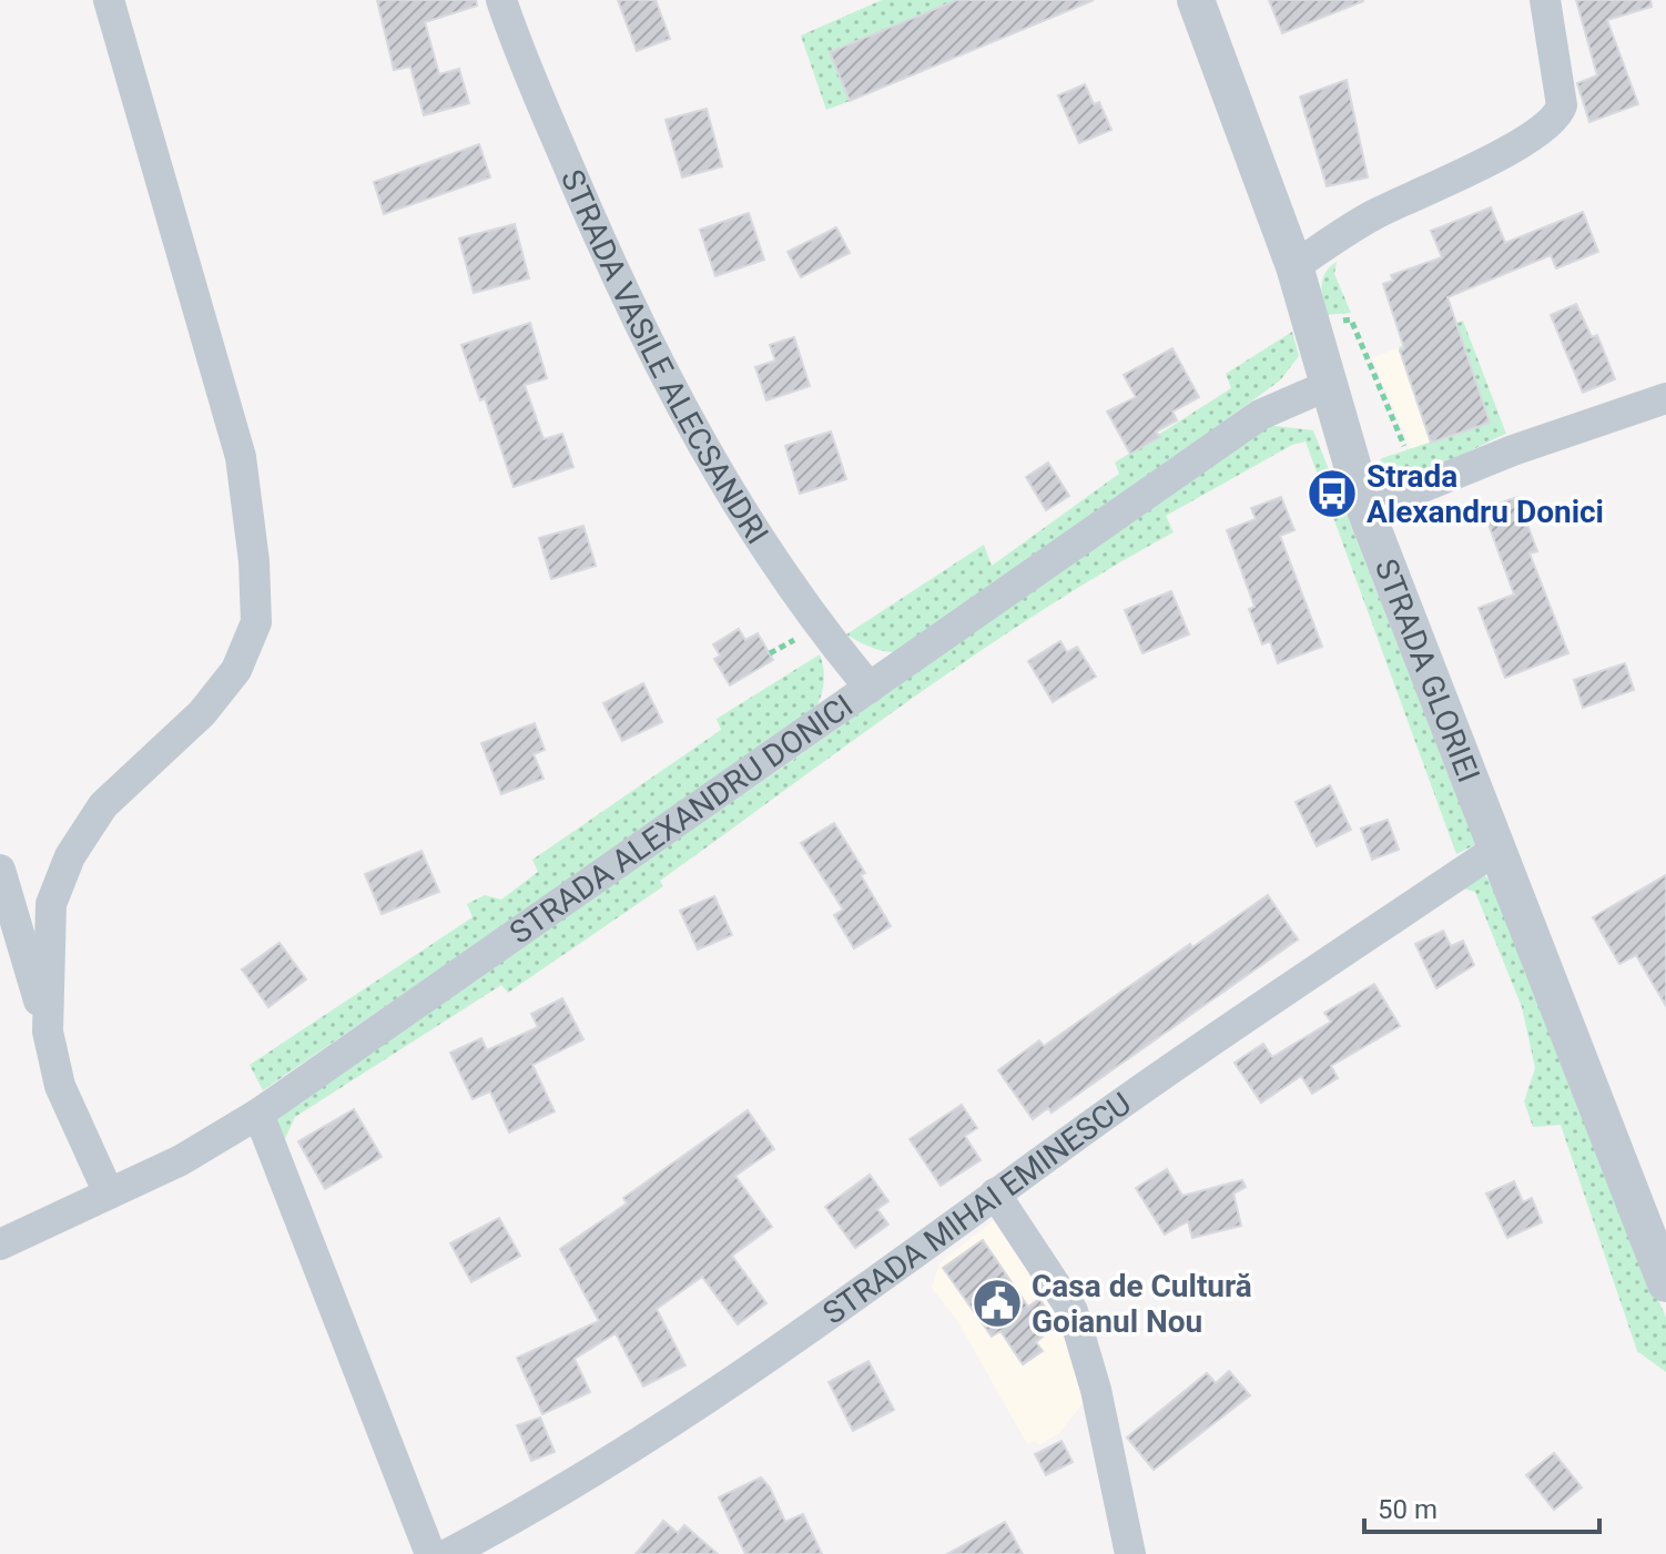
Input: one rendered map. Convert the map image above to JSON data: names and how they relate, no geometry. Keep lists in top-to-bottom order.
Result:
{
  "streets": {
    "street": [
      "STRADA VASILE ALECSANDRI",
      "STRADA GLORIEI",
      "STRADA ALEXANDRU DONICI",
      "STRADA MIHAI EMINESCU"
    ]
  },
  "crossings": [
    ["STRADA VASILE ALECSANDRI", "STRADA ALEXANDRU DONICI"],
    ["STRADA GLORIEI", "STRADA ALEXANDRU DONICI"],
    ["STRADA GLORIEI", "STRADA MIHAI EMINESCU"]
  ],
  "places": {
    "bus stop": ["Strada Alexandru Donici"],
    "public building": ["Casa de Cultură Goianul Nou"]
  },
  "scale_bar": "50 m"
}
